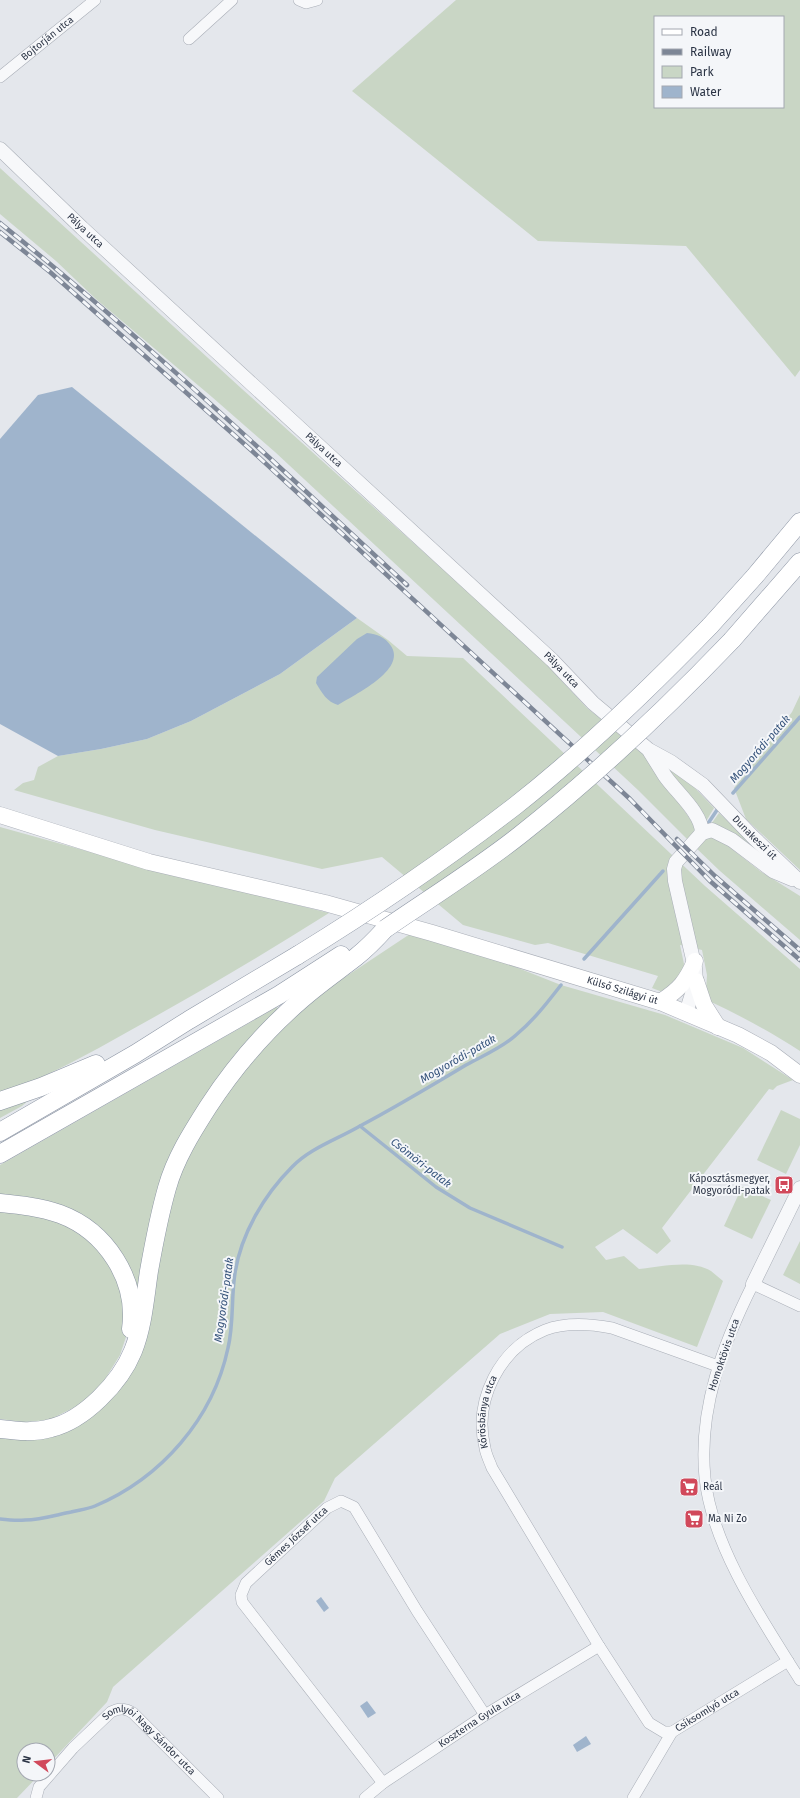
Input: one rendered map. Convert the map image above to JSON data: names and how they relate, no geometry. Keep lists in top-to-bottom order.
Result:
{
  "streets": {
    "main road": ["Külső Szilágyi út"],
    "street": [
      "Bojtorján utca",
      "Pálya utca",
      "Dunakeszi út",
      "Homoktövis utca",
      "Kőrösbánya utca",
      "Gémes József utca",
      "Csíksomlyó utca",
      "Koszterna Gyula utca",
      "Somlyói Nagy Sándor utca"
    ]
  },
  "crossings": [
    ["Pálya utca", "Dunakeszi út"],
    ["Homoktövis utca", "Kőrösbánya utca"],
    ["Homoktövis utca", "Csíksomlyó utca"],
    ["Kőrösbánya utca", "Csíksomlyó utca"],
    ["Kőrösbánya utca", "Koszterna Gyula utca"],
    ["Gémes József utca", "Koszterna Gyula utca"]
  ],
  "water": ["Mogyoródi-patak", "Csömöri-patak"],
  "places": {
    "bus stop": ["Káposztásmegyer, Mogyoródi-patak"],
    "supermarket": ["Reál", "Ma Ni Zo"]
  },
  "legend": [
    "Road",
    "Railway",
    "Park",
    "Water"
  ],
  "north": "left"
}
